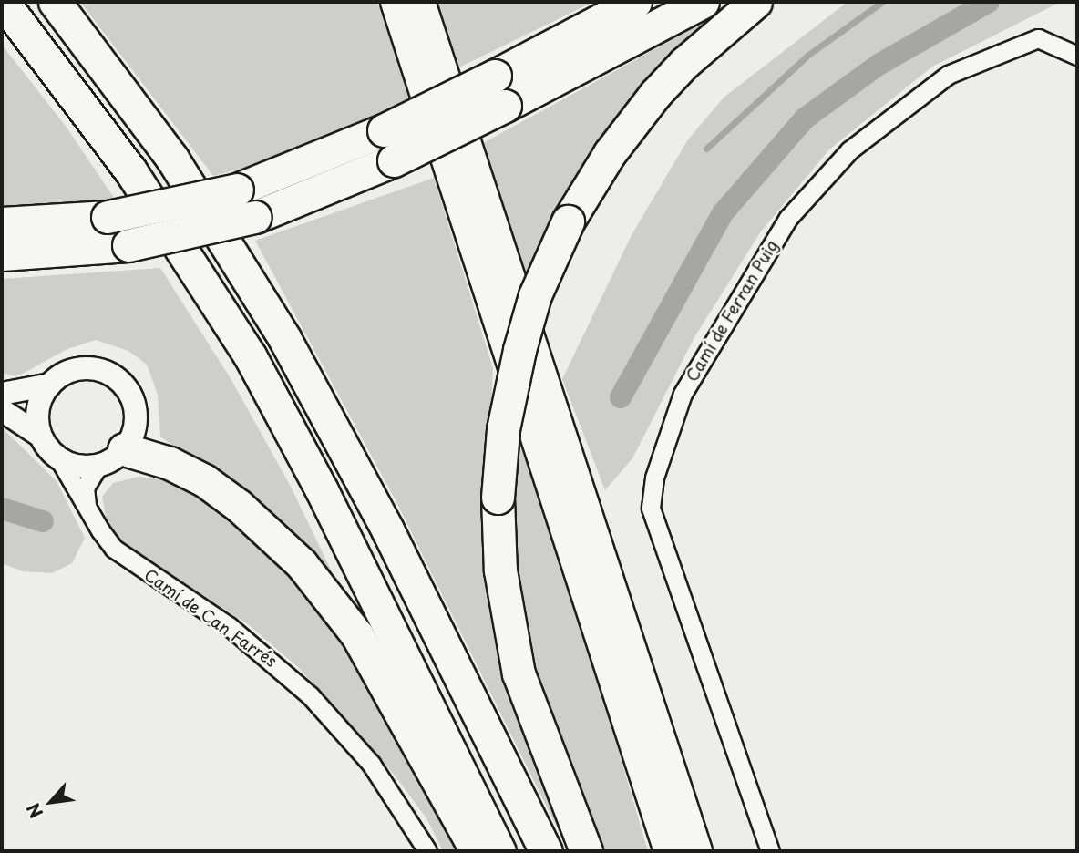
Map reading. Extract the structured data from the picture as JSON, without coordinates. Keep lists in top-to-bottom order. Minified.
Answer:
{"streets":{"street":["Camí de Ferran Puig","Camí de Can Farrés"]},"north":"bottom left"}
